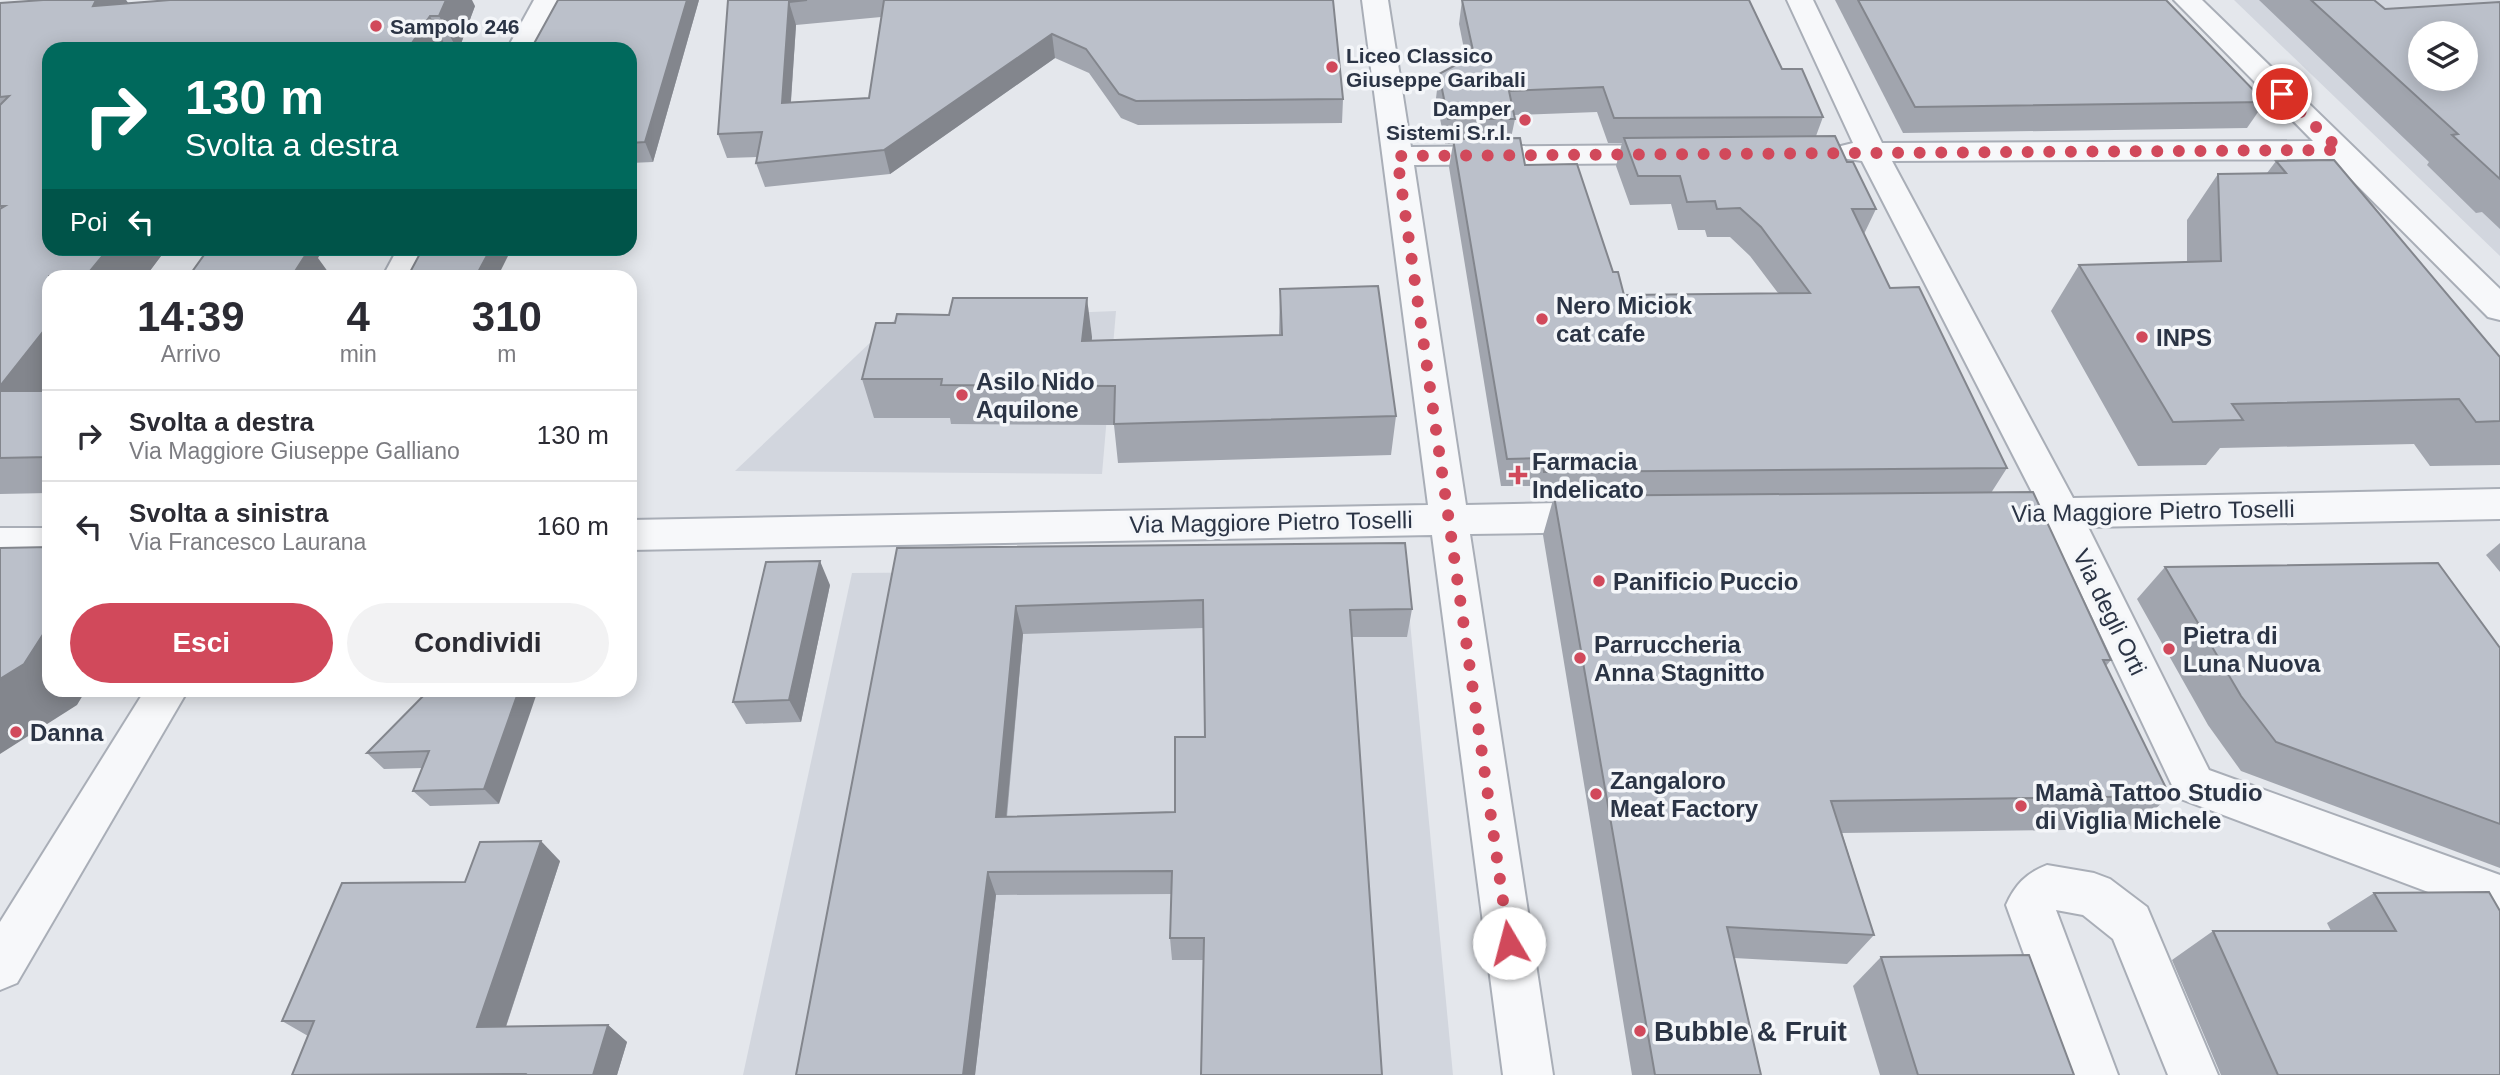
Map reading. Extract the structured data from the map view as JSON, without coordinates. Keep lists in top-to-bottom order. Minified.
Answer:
{"streets":{"street":["Via Maggiore Pietro Toselli","Via degli Orti"]},"crossings":[["Via Maggiore Pietro Toselli","Via degli Orti"]],"places":{"other":["Sampolo 246","Liceo Classico Giuseppe Garibali","Damper Sistemi S.r.l.","Nero Miciok cat cafe","INPS","Asilo Nido Aquilone","Panificio Puccio","Pietra di Luna Nuova","Parruccheria Anna Stagnitto","Danna","Zangaloro Meat Factory","Mamà Tattoo Studio di Viglia Michele","Bubble & Fruit"],"health":["Farmacia Indelicato"]},"page":{"turn":["130 m","Svolta a destra"],"then":"Poi","eta":["14:39","Arrivo","4","min","310","m"],"list":[{"name":"Svolta a destra","note":"Via Maggiore Giuseppe Galliano","value":"130 m"},{"name":"Svolta a sinistra","note":"Via Francesco Laurana","value":"160 m"}],"buttons":["Esci","Condividi"]}}
